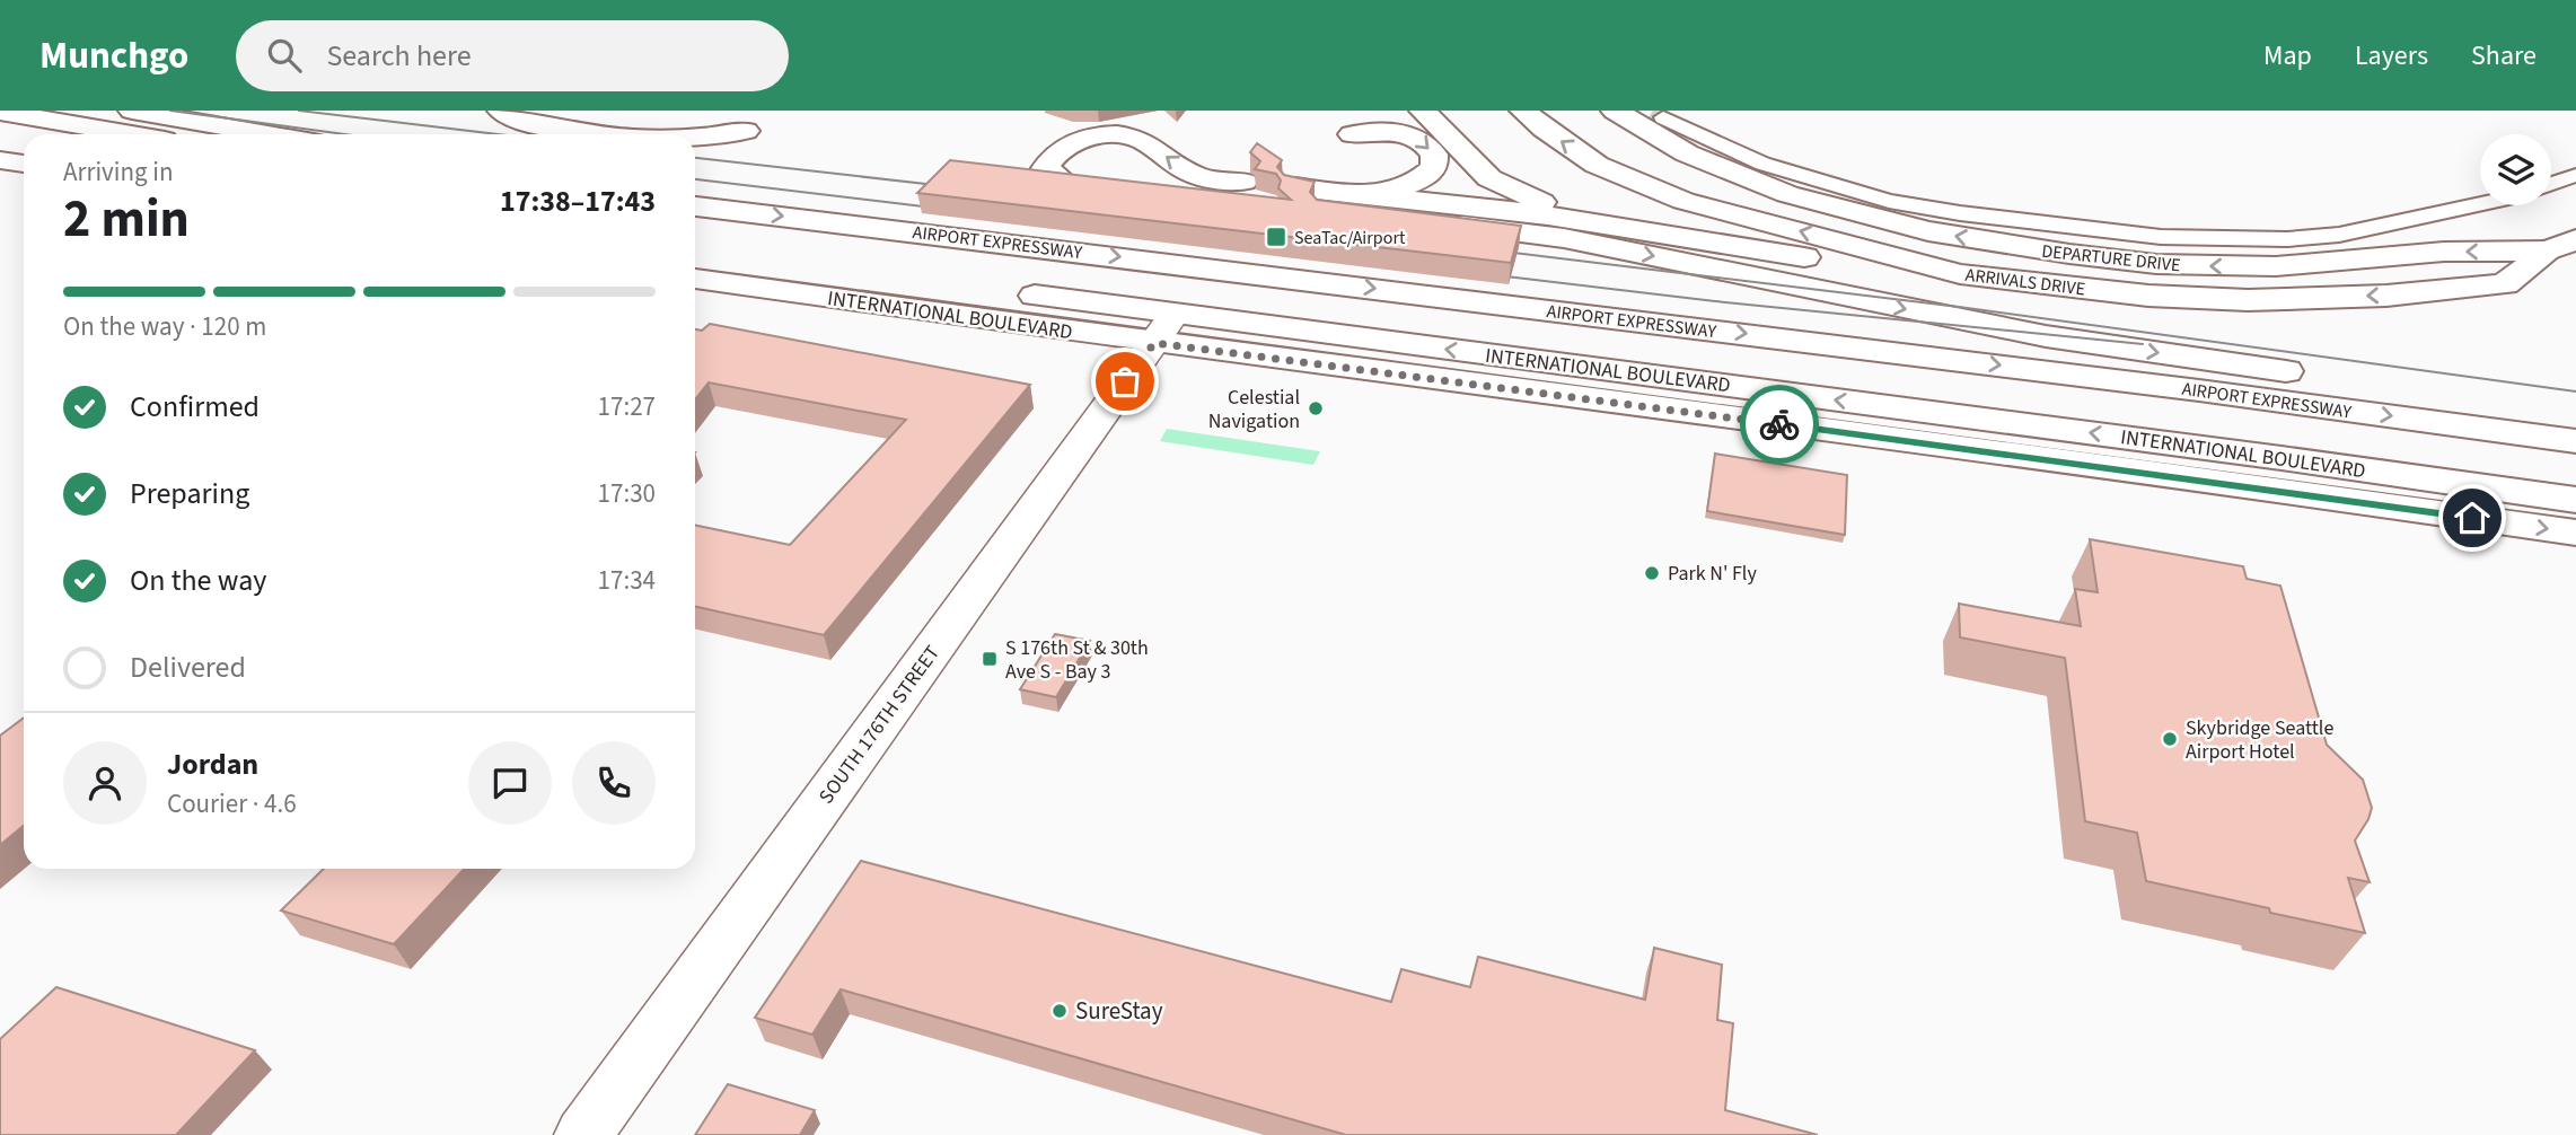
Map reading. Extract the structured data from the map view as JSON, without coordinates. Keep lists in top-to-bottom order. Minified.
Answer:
{"streets":{"main road":["AIRPORT EXPRESSWAY","DEPARTURE DRIVE","ARRIVALS DRIVE","INTERNATIONAL BOULEVARD"],"street":["SOUTH 176TH STREET"]},"crossings":[["DEPARTURE DRIVE","ARRIVALS DRIVE"],["INTERNATIONAL BOULEVARD","SOUTH 176TH STREET"]],"places":{"transit":["SeaTac/Airport","S 176th St & 30th Ave S - Bay 3"],"other":["Celestial Navigation","Park N' Fly","Skybridge Seattle Airport Hotel","SureStay"]},"page":{"header":"Munchgo","search":"Search here","nav":["Map","Layers","Share"],"heading":["2 min","Arriving in","17:38–17:43"],"panel":["Jordan","Courier · 4.6"],"bar":"On the way · 120 m","list":[["Confirmed","17:27"],["Preparing","17:30"],["On the way","17:34"],"Delivered"]}}
